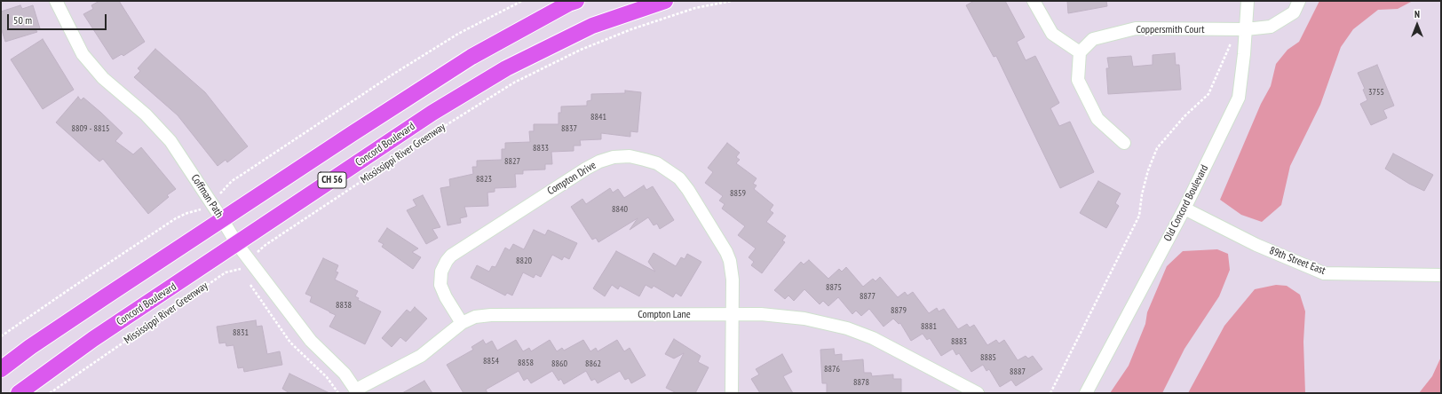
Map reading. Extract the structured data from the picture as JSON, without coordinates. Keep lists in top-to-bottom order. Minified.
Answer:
{"streets":{"main road":["Concord Boulevard","CH 56"],"street":["Coppersmith Court","Compton Drive","Coffman Path","Old Concord Boulevard","89th Street East","Compton Lane"],"path":["Mississippi River Greenway"]},"crossings":[["Coppersmith Court","Old Concord Boulevard"],["Concord Boulevard","Coffman Path"],["Mississippi River Greenway","Coffman Path"],["Compton Drive","Compton Lane"],["CH 56","Coffman Path"],["Coffman Path","Compton Lane"],["Old Concord Boulevard","89th Street East"]],"house_numbers":["3755","8841","8809 - 8815","8837","8833","8827","8823","8859","8840","8820","8875","8877","8838","8879","8881","8831","8883","8885","8854","8858","8860","8862","8876","8887","8878"],"scale_bar":"50 m","north":"top"}
